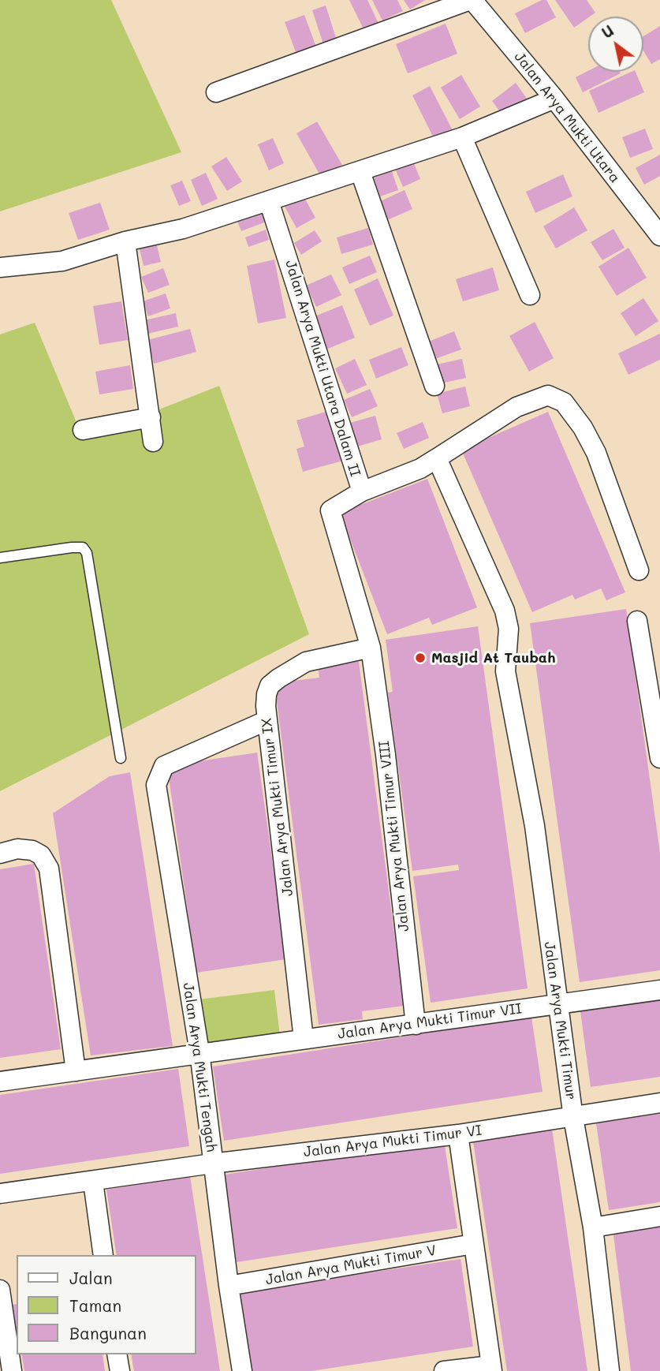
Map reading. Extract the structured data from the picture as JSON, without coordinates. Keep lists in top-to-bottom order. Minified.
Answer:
{"streets":{"street":["Jalan Arya Mukti Utara","Jalan Arya Mukti Utara Dalam II","Jalan Arya Mukti Timur IX","Jalan Arya Mukti Timur VIII","Jalan Arya Mukti Timur","Jalan Arya Mukti Timur VII","Jalan Arya Mukti Tengah","Jalan Arya Mukti Timur VI","Jalan Arya Mukti Timur V"]},"crossings":[["Jalan Arya Mukti Utara Dalam II","Jalan Arya Mukti Timur IX"],["Jalan Arya Mukti Utara Dalam II","Jalan Arya Mukti Timur VIII"],["Jalan Arya Mukti Timur IX","Jalan Arya Mukti Timur VIII"],["Jalan Arya Mukti Timur IX","Jalan Arya Mukti Timur VII"],["Jalan Arya Mukti Timur IX","Jalan Arya Mukti Tengah"],["Jalan Arya Mukti Timur VIII","Jalan Arya Mukti Timur VII"],["Jalan Arya Mukti Timur","Jalan Arya Mukti Timur VII"],["Jalan Arya Mukti Timur","Jalan Arya Mukti Timur VI"],["Jalan Arya Mukti Timur VII","Jalan Arya Mukti Tengah"],["Jalan Arya Mukti Tengah","Jalan Arya Mukti Timur VI"],["Jalan Arya Mukti Tengah","Jalan Arya Mukti Timur V"]],"places":["Masjid At Taubah"],"legend":["Jalan","Taman","Bangunan"],"north":"top left"}
